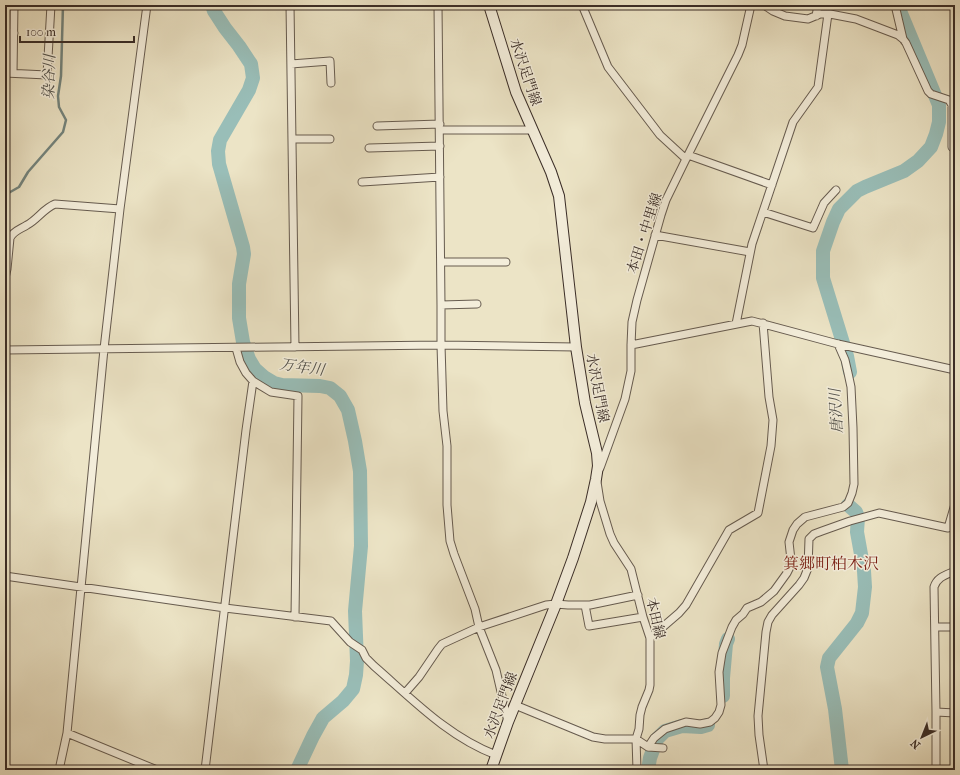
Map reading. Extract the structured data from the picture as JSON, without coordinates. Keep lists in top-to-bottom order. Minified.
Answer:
{"streets":{"main road":["水沢足門線"],"street":["本田・中里線","本田線"]},"crossings":[["水沢足門線","本田・中里線"],["水沢足門線","本田線"],["本田・中里線","本田線"]],"districts":["箕郷町柏木沢"],"water":["染谷川","万年川","唐沢川"],"scale_bar":"100 m","north":"bottom left"}
